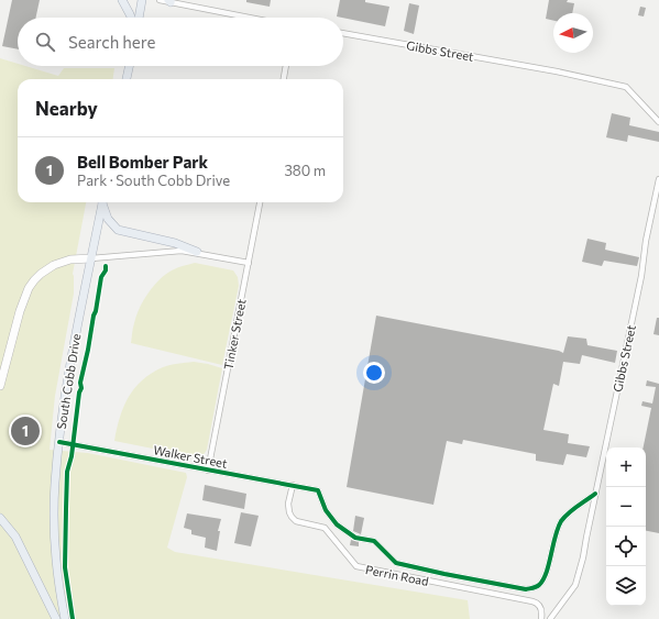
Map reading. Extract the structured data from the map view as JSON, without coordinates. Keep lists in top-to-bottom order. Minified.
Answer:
{"streets":{"main road":["South Cobb Drive"],"street":["Gibbs Street","Tinker Street","Walker Street","Perrin Road"]},"crossings":[["Gibbs Street","Walker Street"],["Tinker Street","Walker Street"],["South Cobb Drive","Walker Street"],["Walker Street","Perrin Road"]],"north":"left","page":{"search":"Search here","heading":"Nearby","list":[{"mark":"1","name":"Bell Bomber Park","note":"Park · South Cobb Drive","value":"380 m"}],"pins":"1","map_buttons":["+","−"]}}
